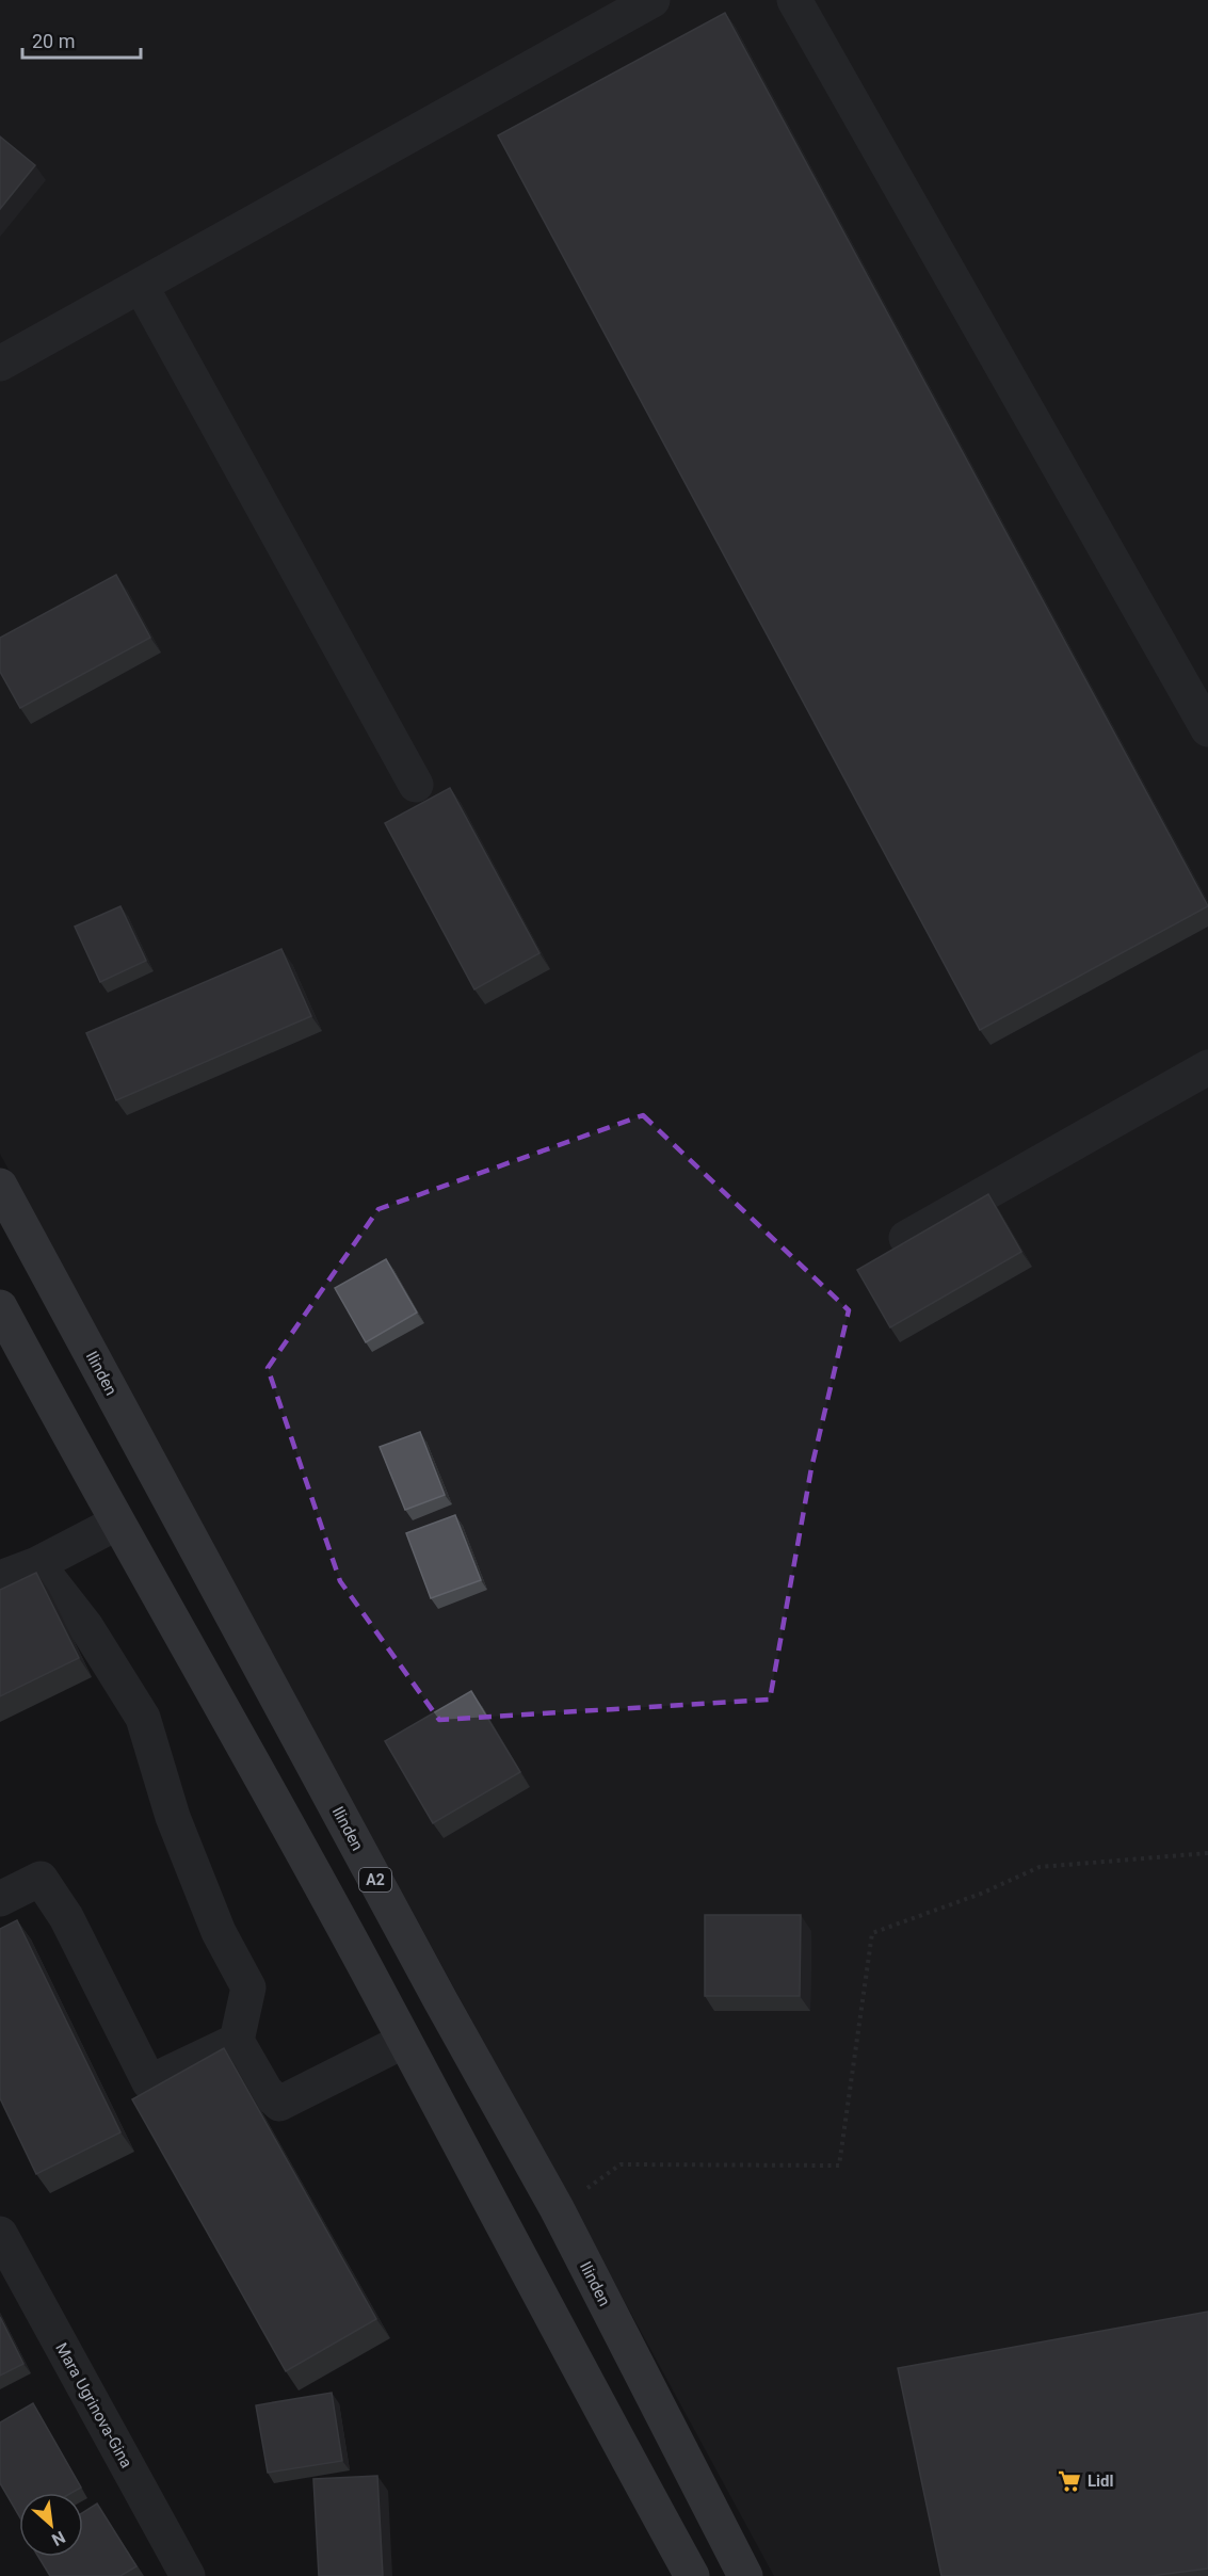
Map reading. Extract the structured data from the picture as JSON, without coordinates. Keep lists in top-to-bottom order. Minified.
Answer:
{"streets":{"main road":["Ilinden","A2"],"street":["Mara Ugrinova-Gina"]},"places":{"supermarket":["Lidl"]},"scale_bar":"20 m","north":"bottom right"}
